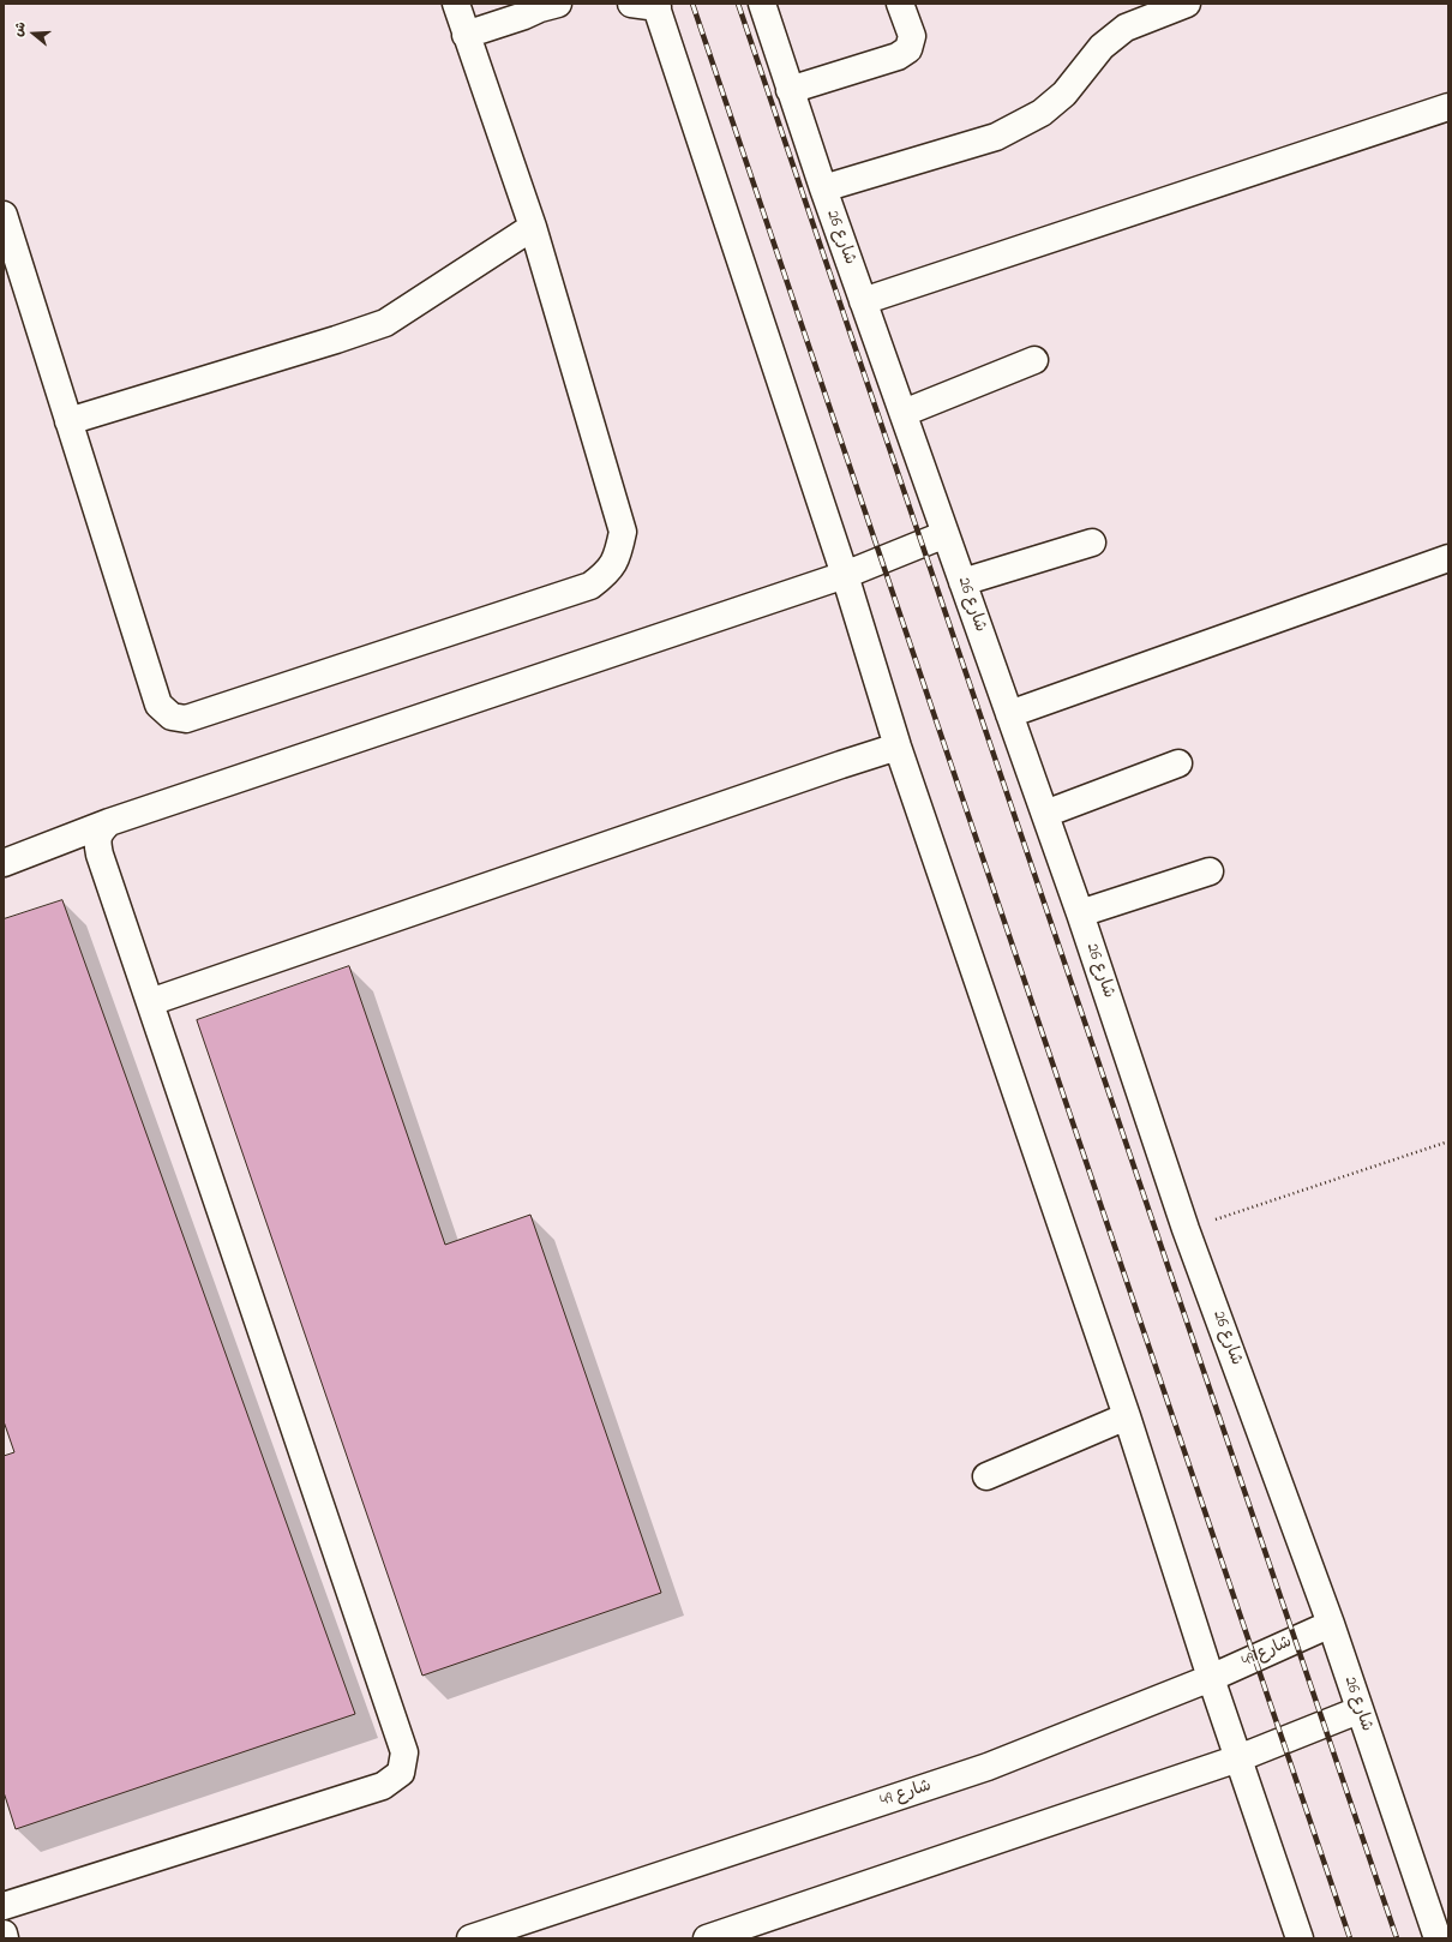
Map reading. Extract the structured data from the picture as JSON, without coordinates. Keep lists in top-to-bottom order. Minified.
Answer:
{"streets":{"street":["شارع 26","شارع 49"]},"crossings":[["شارع 26","شارع 49"]],"north":"left"}
